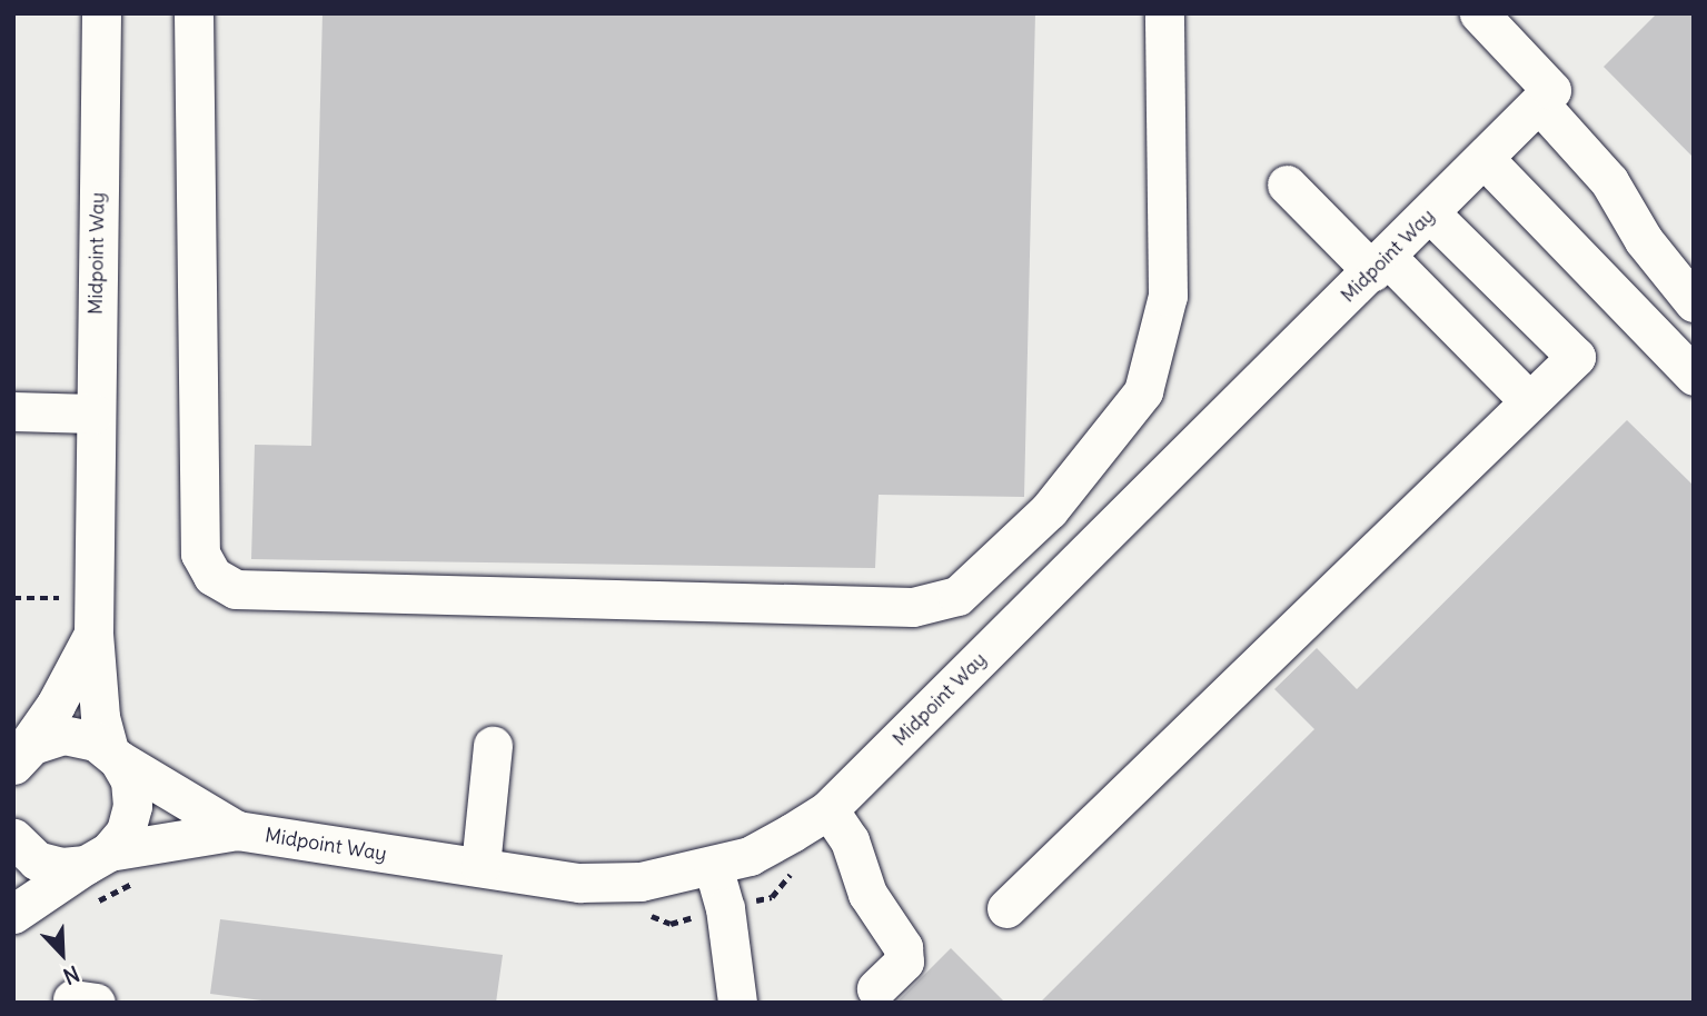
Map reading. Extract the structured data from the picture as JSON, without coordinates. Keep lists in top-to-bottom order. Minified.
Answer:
{"streets":{"street":["Midpoint Way"]},"north":"bottom right"}
